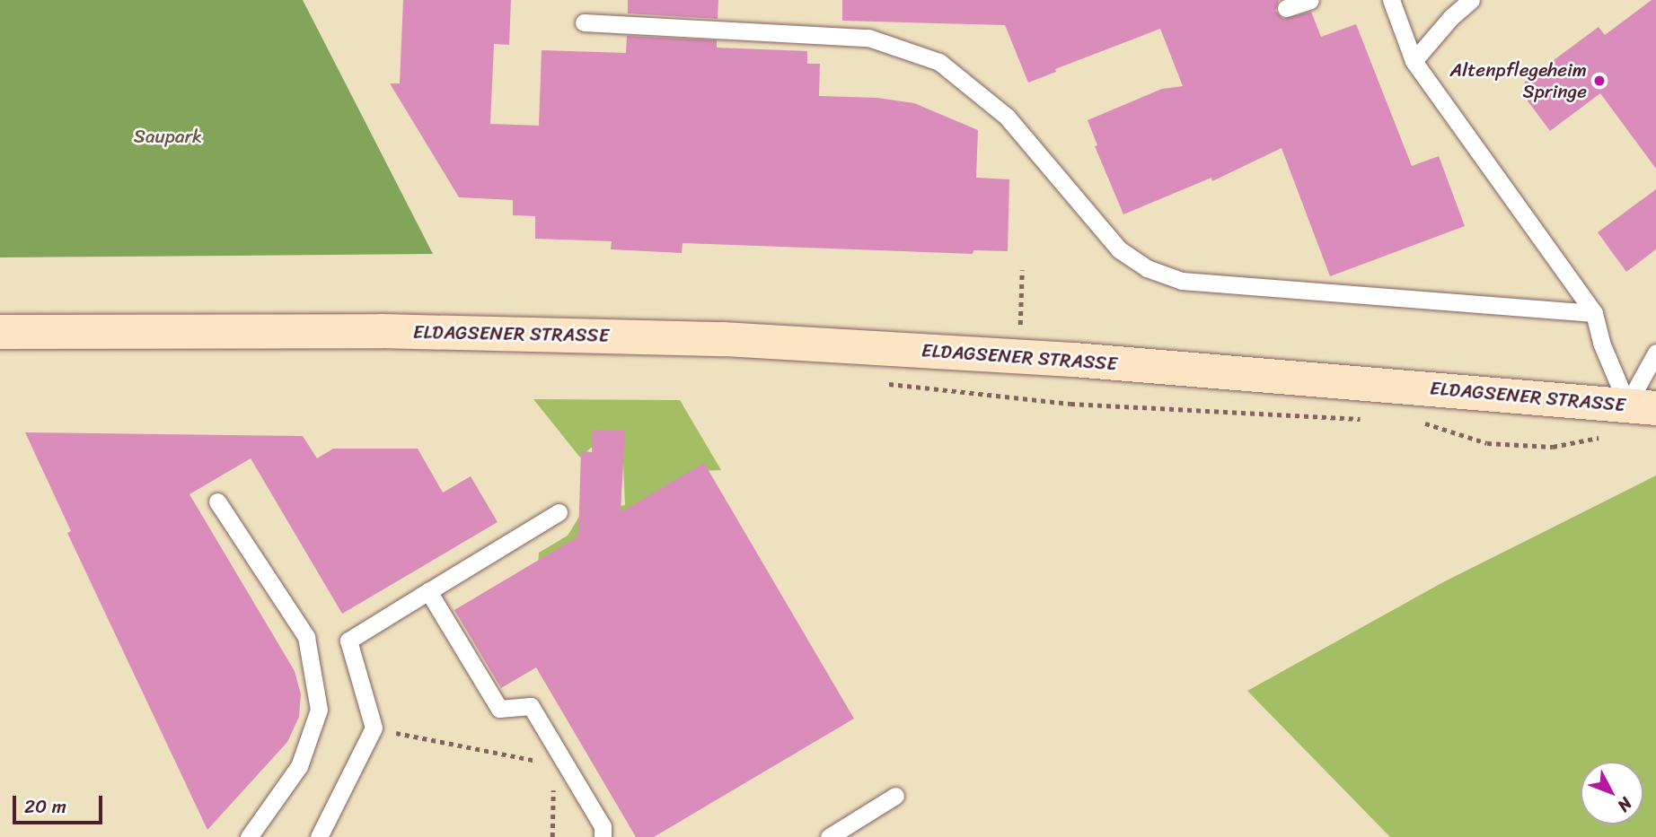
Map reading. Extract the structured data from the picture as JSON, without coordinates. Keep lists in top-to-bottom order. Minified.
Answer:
{"streets":{"main road":["ELDAGSENER STRASSE"]},"parks":["Saupark"],"places":["Altenpflegeheim Springe"],"scale_bar":"20 m","north":"bottom right"}
